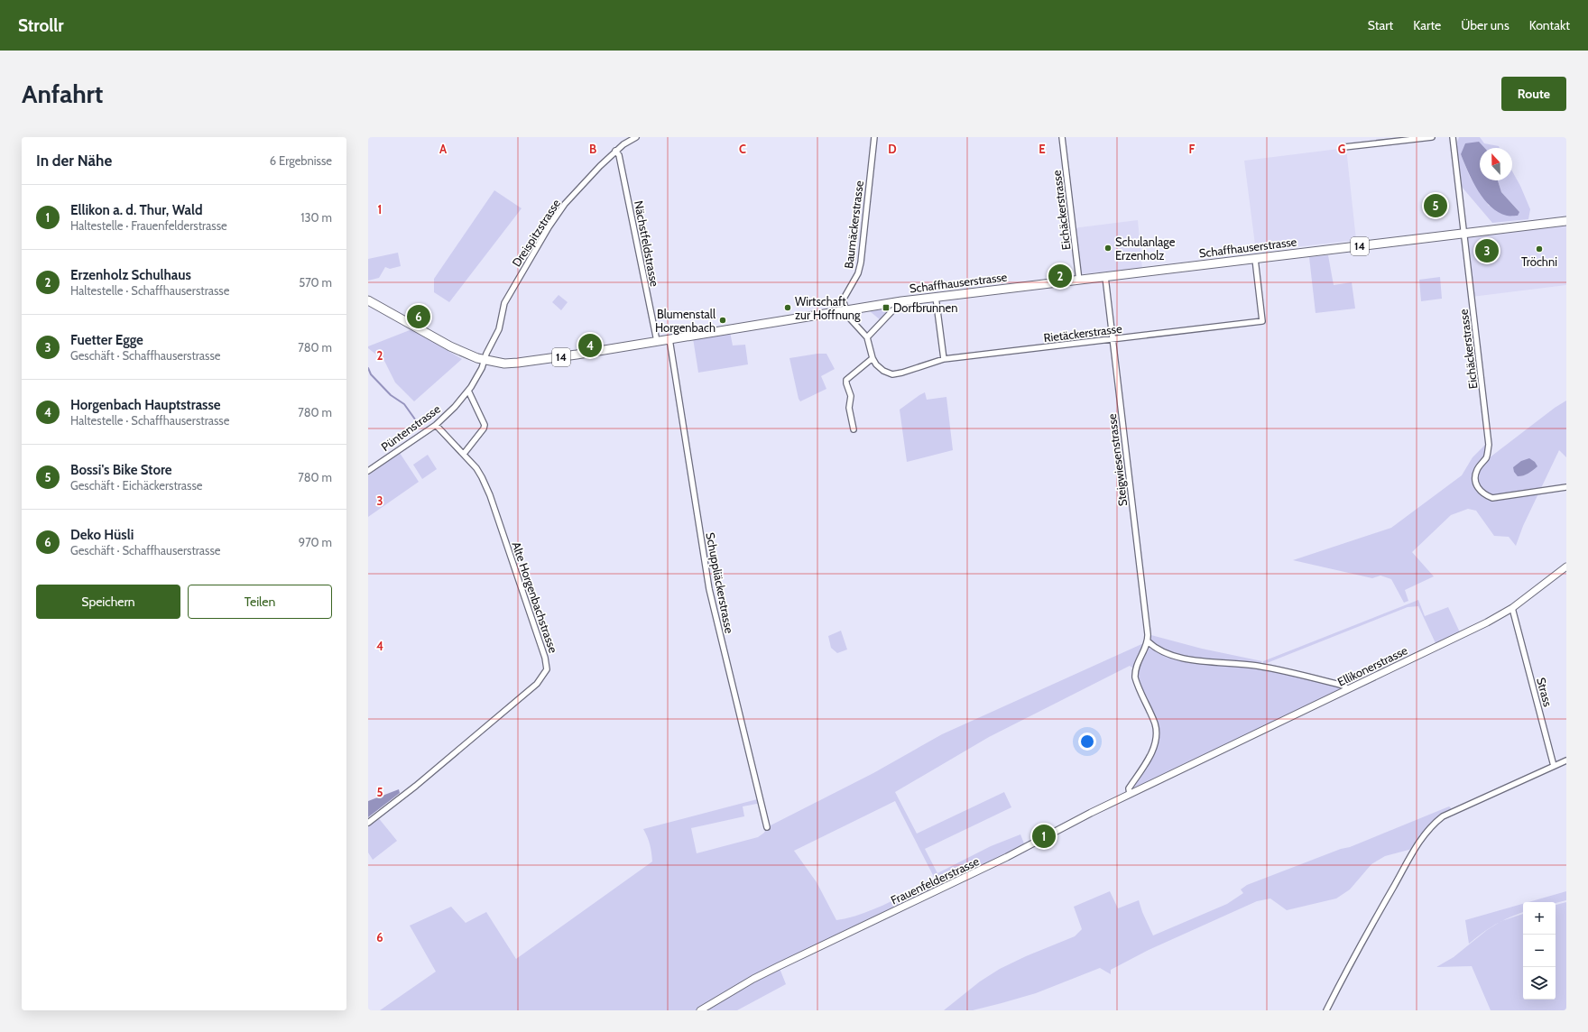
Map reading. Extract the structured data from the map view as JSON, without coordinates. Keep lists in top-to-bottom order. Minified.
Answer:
{"streets":{"main road":["14","Schaffhauserstrasse"],"street":["Eichäckerstrasse","Baumäckerstrasse","Dreispitzstrasse","Nächstfeldstrasse","Rietäckerstrasse","Püntenstrasse","Steigwiesenstrasse","Schuppliäckerstrasse","Alte Horgenbachstrasse","Ellikonerstrasse","Strass","Frauenfelderstrasse"]},"crossings":[["Eichäckerstrasse","Schaffhauserstrasse"],["Baumäckerstrasse","Schaffhauserstrasse"],["Baumäckerstrasse","Rietäckerstrasse"],["Dreispitzstrasse","Nächstfeldstrasse"],["Dreispitzstrasse","Schaffhauserstrasse"],["Dreispitzstrasse","Püntenstrasse"],["Nächstfeldstrasse","Schaffhauserstrasse"],["Schaffhauserstrasse","Rietäckerstrasse"],["Schaffhauserstrasse","Püntenstrasse"],["Schaffhauserstrasse","Steigwiesenstrasse"],["Schaffhauserstrasse","Schuppliäckerstrasse"],["Rietäckerstrasse","Steigwiesenstrasse"],["Püntenstrasse","Alte Horgenbachstrasse"],["Ellikonerstrasse","Strass"],["Ellikonerstrasse","Frauenfelderstrasse"]],"places":{"other":["Schulanlage Erzenholz","Tröchni","Wirtschaft zur Hoffnung","Blumenstall Horgenbach"],"transit":["Dorfbrunnen"]},"north":"top","page":{"header":"Strollr","nav":["Start","Karte","Über uns","Kontakt"],"buttons":["Route",["Speichern","Teilen"]],"title":"Anfahrt","heading":["In der Nähe","6 Ergebnisse"],"list":[{"mark":"1","name":"Ellikon a. d. Thur, Wald","note":"Haltestelle · Frauenfelderstrasse","value":"130 m"},{"mark":"2","name":"Erzenholz Schulhaus","note":"Haltestelle · Schaffhauserstrasse","value":"570 m"},{"mark":"3","name":"Fuetter Egge","note":"Geschäft · Schaffhauserstrasse","value":"780 m"},{"mark":"4","name":"Horgenbach Hauptstrasse","note":"Haltestelle · Schaffhauserstrasse","value":"780 m"},{"mark":"5","name":"Bossi's Bike Store","note":"Geschäft · Eichäckerstrasse","value":"780 m"},{"mark":"6","name":"Deko Hüsli","note":"Geschäft · Schaffhauserstrasse","value":"970 m"}],"pins":["5","3","2","6","4","1"],"map_buttons":["+","−"]},"grid":{"columns":["A","B","C","D","E","F","G"],"rows":["1","2","3","4","5","6"]}}
